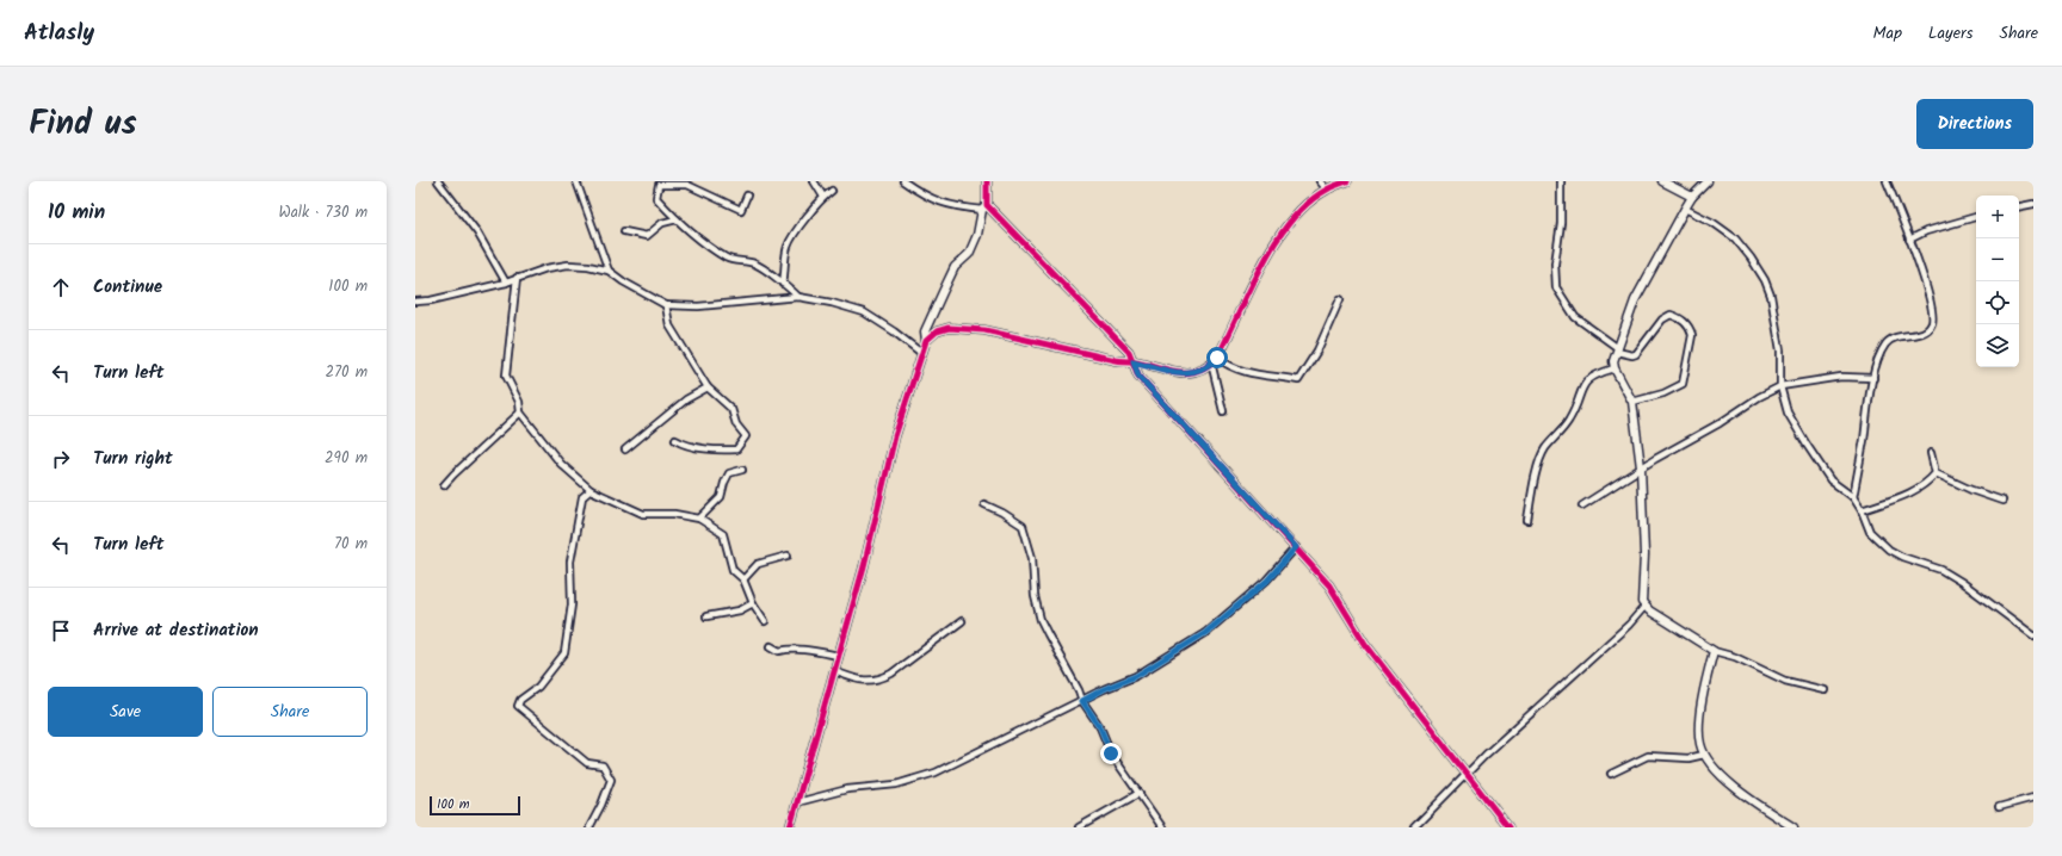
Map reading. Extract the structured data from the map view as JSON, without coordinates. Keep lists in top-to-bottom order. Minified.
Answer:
{"scale_bar":"100 m","page":{"header":"Atlasly","nav":["Map","Layers","Share"],"title":"Find us","buttons":["Directions",["Save","Share"]],"heading":["10 min","Walk · 730 m"],"map_buttons":["+","−"],"list":[["Continue","100 m"],["Turn left","270 m"],["Turn right","290 m"],["Turn left","70 m"],"Arrive at destination"],"scale":"100 m"}}
